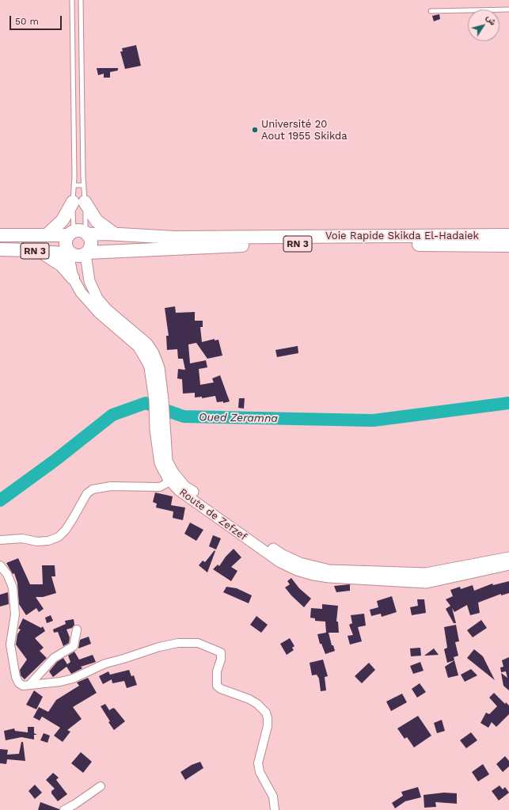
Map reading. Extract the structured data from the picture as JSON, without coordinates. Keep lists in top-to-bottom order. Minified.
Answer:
{"streets":{"highway":["Voie Rapide Skikda El-Hadaiek","RN 3"],"main road":["Route de Zefzef"]},"crossings":[["Voie Rapide Skikda El-Hadaiek","Route de Zefzef"]],"water":["Oued Zeramna"],"places":["Université 20 Aout 1955 Skikda"],"scale_bar":"50 m","north":"top right"}
